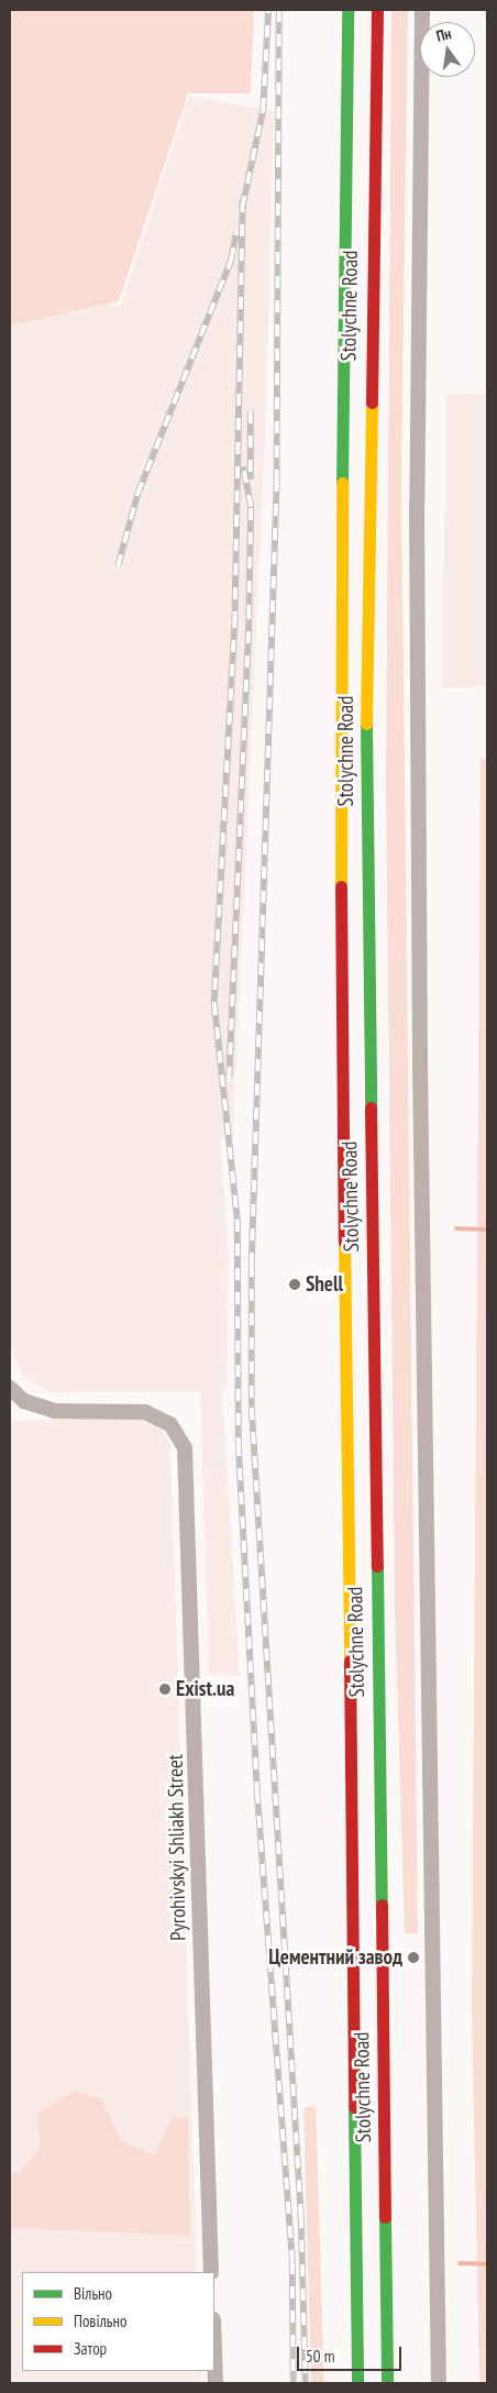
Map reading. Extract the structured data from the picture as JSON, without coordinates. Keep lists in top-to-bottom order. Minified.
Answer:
{"streets":{"highway":["Stolychne Road"],"street":["Pyrohivskyi Shliakh Street"]},"places":["Shell","Exist.ua","Цементний завод"],"legend":["Вільно","Повільно","Затор"],"scale_bar":"50 m","north":"top"}
